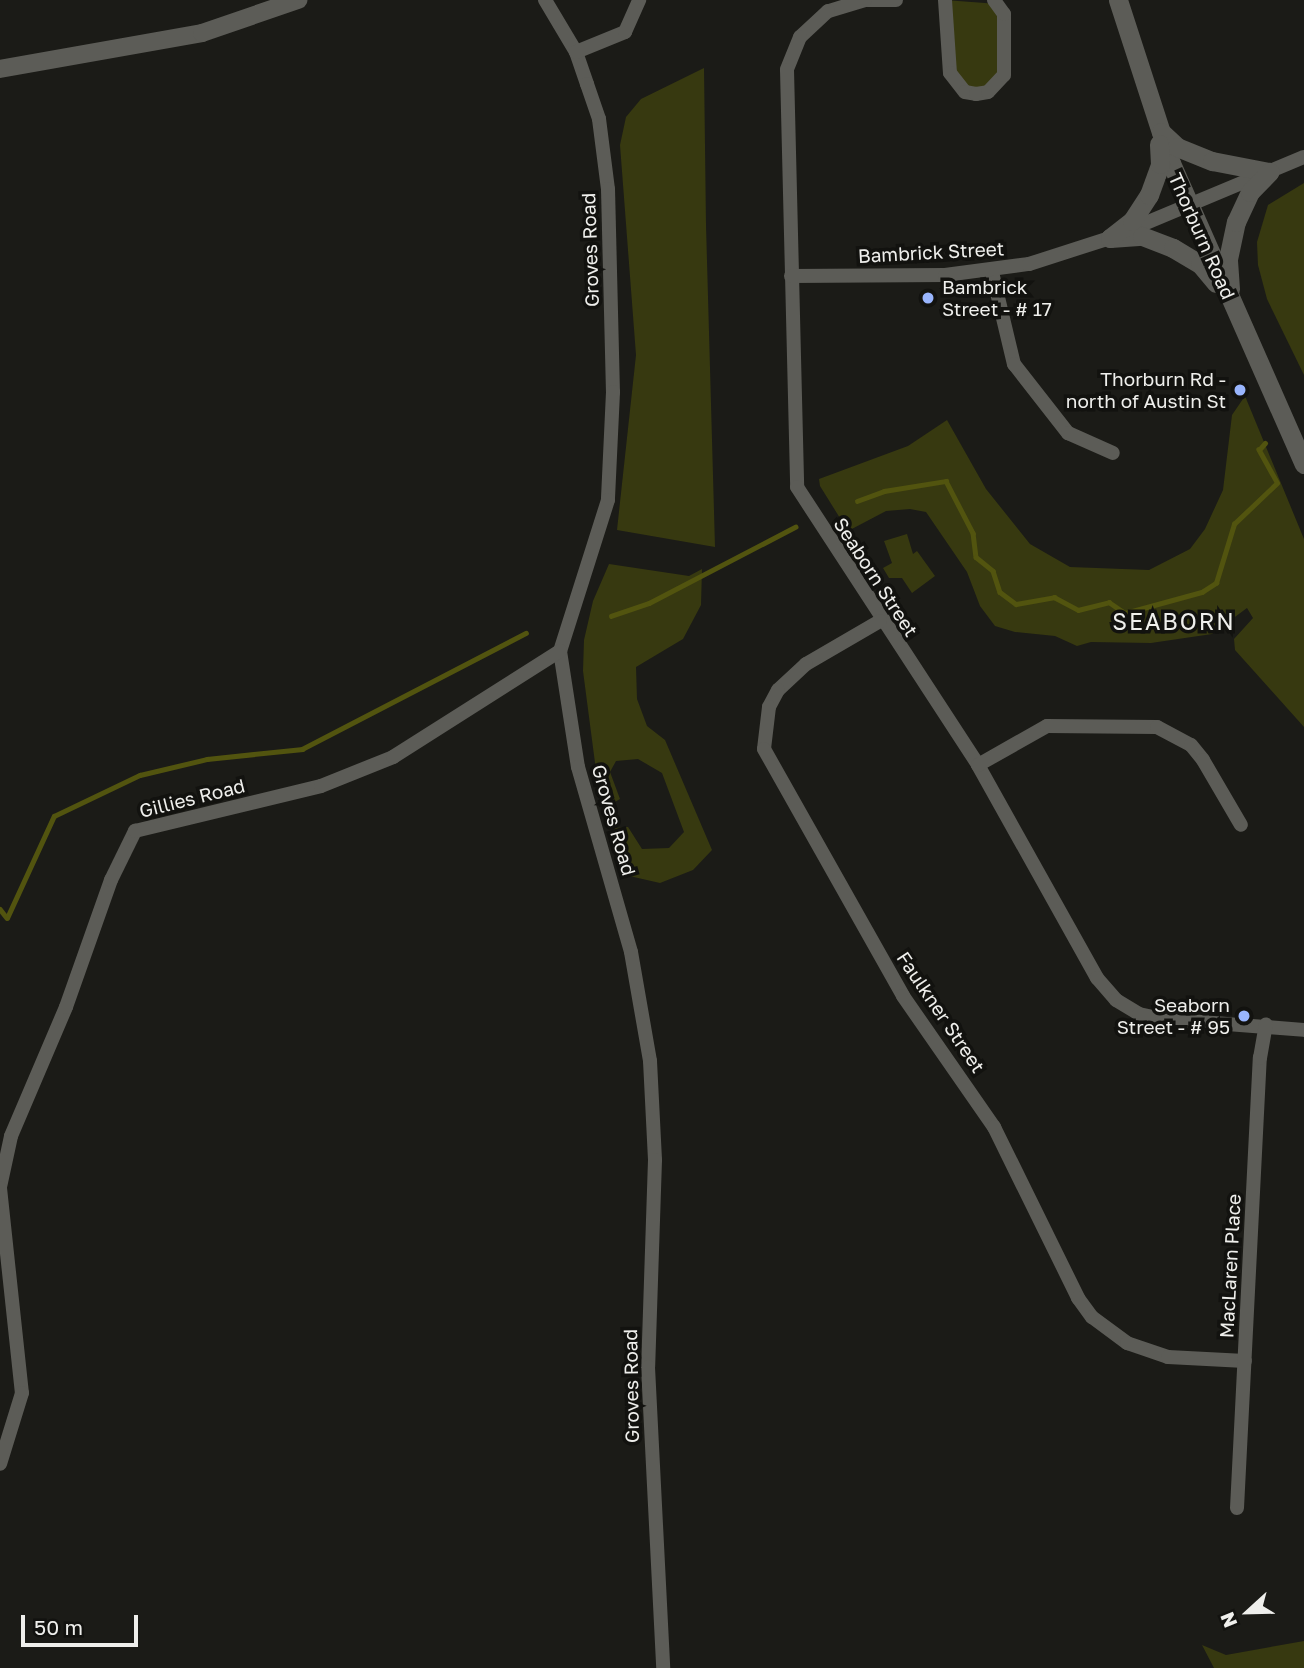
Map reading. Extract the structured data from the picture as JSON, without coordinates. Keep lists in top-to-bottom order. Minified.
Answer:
{"streets":{"main road":["Thorburn Road"],"street":["Groves Road","Bambrick Street","Seaborn Street","Gillies Road","Faulkner Street","MacLaren Place"]},"crossings":[["Thorburn Road","Bambrick Street"],["Groves Road","Gillies Road"],["Bambrick Street","Seaborn Street"],["Seaborn Street","Faulkner Street"],["Seaborn Street","MacLaren Place"],["Faulkner Street","MacLaren Place"]],"districts":["SEABORN"],"places":["Bambrick Street - # 17","Thorburn Rd - north of Austin St","Seaborn Street - # 95"],"scale_bar":"50 m","north":"left"}
